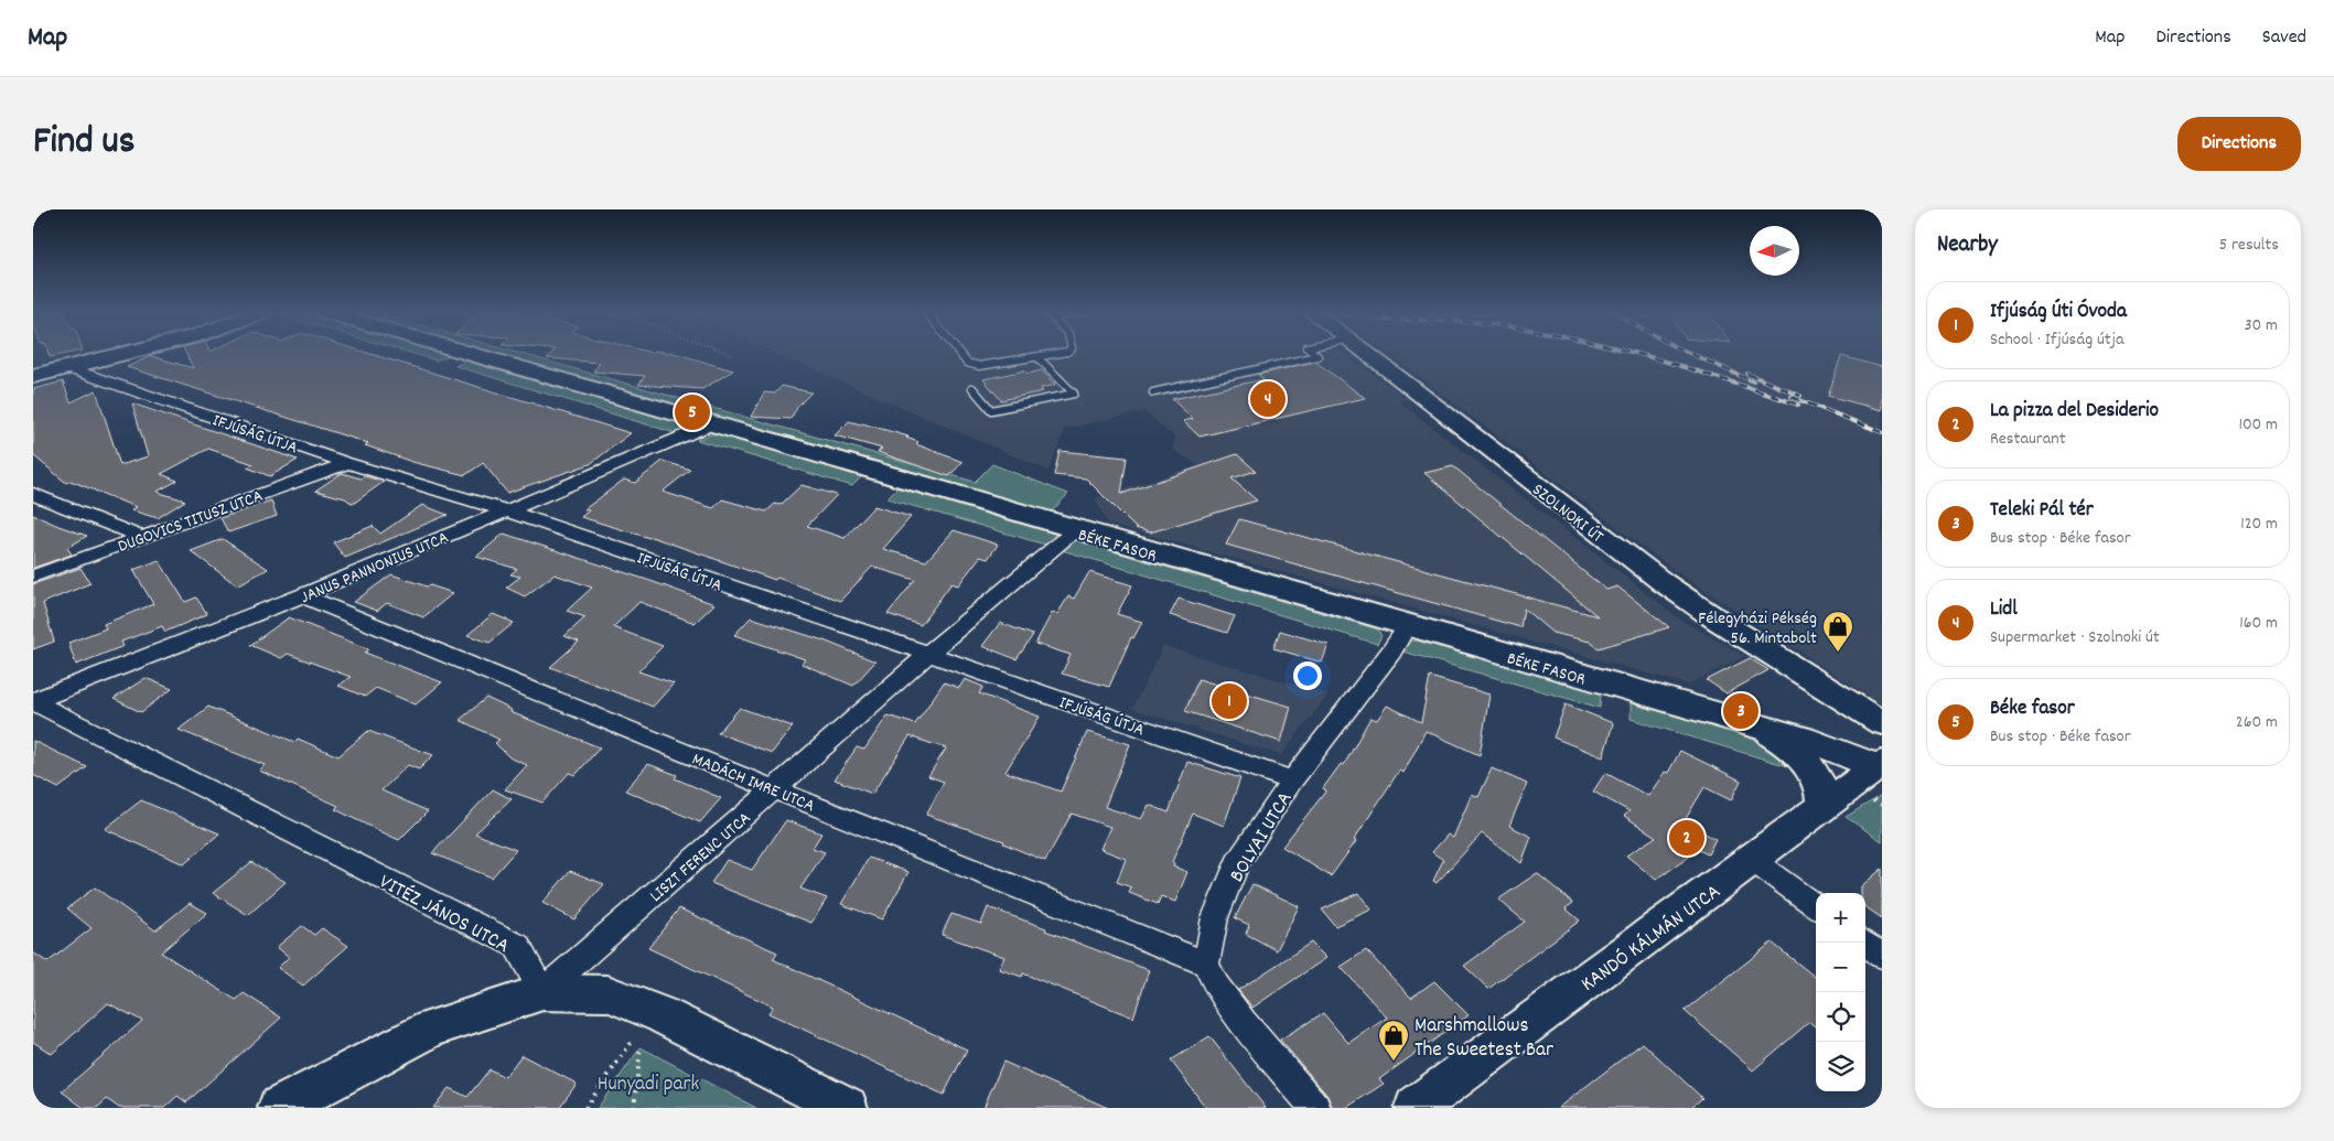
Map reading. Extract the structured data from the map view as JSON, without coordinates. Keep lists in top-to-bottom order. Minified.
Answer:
{"streets":{"street":["IFJÚSÁG ÚTJA","SZOLNOKI ÚT","DUGOVICS TITUSZ UTCA","BÉKE FASOR","JANUS PANNONIUS UTCA","MADÁCH IMRE UTCA","BOLYAI UTCA","LISZT FERENC UTCA","VITÉZ JÁNOS UTCA","KANDÓ KÁLMÁN UTCA"]},"crossings":[["IFJÚSÁG ÚTJA","DUGOVICS TITUSZ UTCA"],["IFJÚSÁG ÚTJA","JANUS PANNONIUS UTCA"],["IFJÚSÁG ÚTJA","BOLYAI UTCA"],["IFJÚSÁG ÚTJA","LISZT FERENC UTCA"],["SZOLNOKI ÚT","BÉKE FASOR"],["SZOLNOKI ÚT","KANDÓ KÁLMÁN UTCA"],["BÉKE FASOR","JANUS PANNONIUS UTCA"],["BÉKE FASOR","BOLYAI UTCA"],["BÉKE FASOR","LISZT FERENC UTCA"],["BÉKE FASOR","KANDÓ KÁLMÁN UTCA"],["JANUS PANNONIUS UTCA","MADÁCH IMRE UTCA"],["JANUS PANNONIUS UTCA","VITÉZ JÁNOS UTCA"],["MADÁCH IMRE UTCA","BOLYAI UTCA"],["MADÁCH IMRE UTCA","LISZT FERENC UTCA"],["LISZT FERENC UTCA","VITÉZ JÁNOS UTCA"]],"parks":["Hunyadi park"],"places":{"shop":["Félegyházi Pékség 56. Mintabolt","Marshmallows The Sweetest Bar"]},"north":"left","page":{"header":"Map","nav":["Map","Directions","Saved"],"title":"Find us","buttons":"Directions","heading":["Nearby","5 results"],"list":[{"mark":"1","name":"Ifjúság Úti Óvoda","note":"School · Ifjúság útja","value":"30 m"},{"mark":"2","name":"La pizza del Desiderio","note":"Restaurant","value":"100 m"},{"mark":"3","name":"Teleki Pál tér","note":"Bus stop · Béke fasor","value":"120 m"},{"mark":"4","name":"Lidl","note":"Supermarket · Szolnoki út","value":"160 m"},{"mark":"5","name":"Béke fasor","note":"Bus stop · Béke fasor","value":"260 m"}],"pins":["4","5","1","3","2"],"map_buttons":["+","−"]}}
